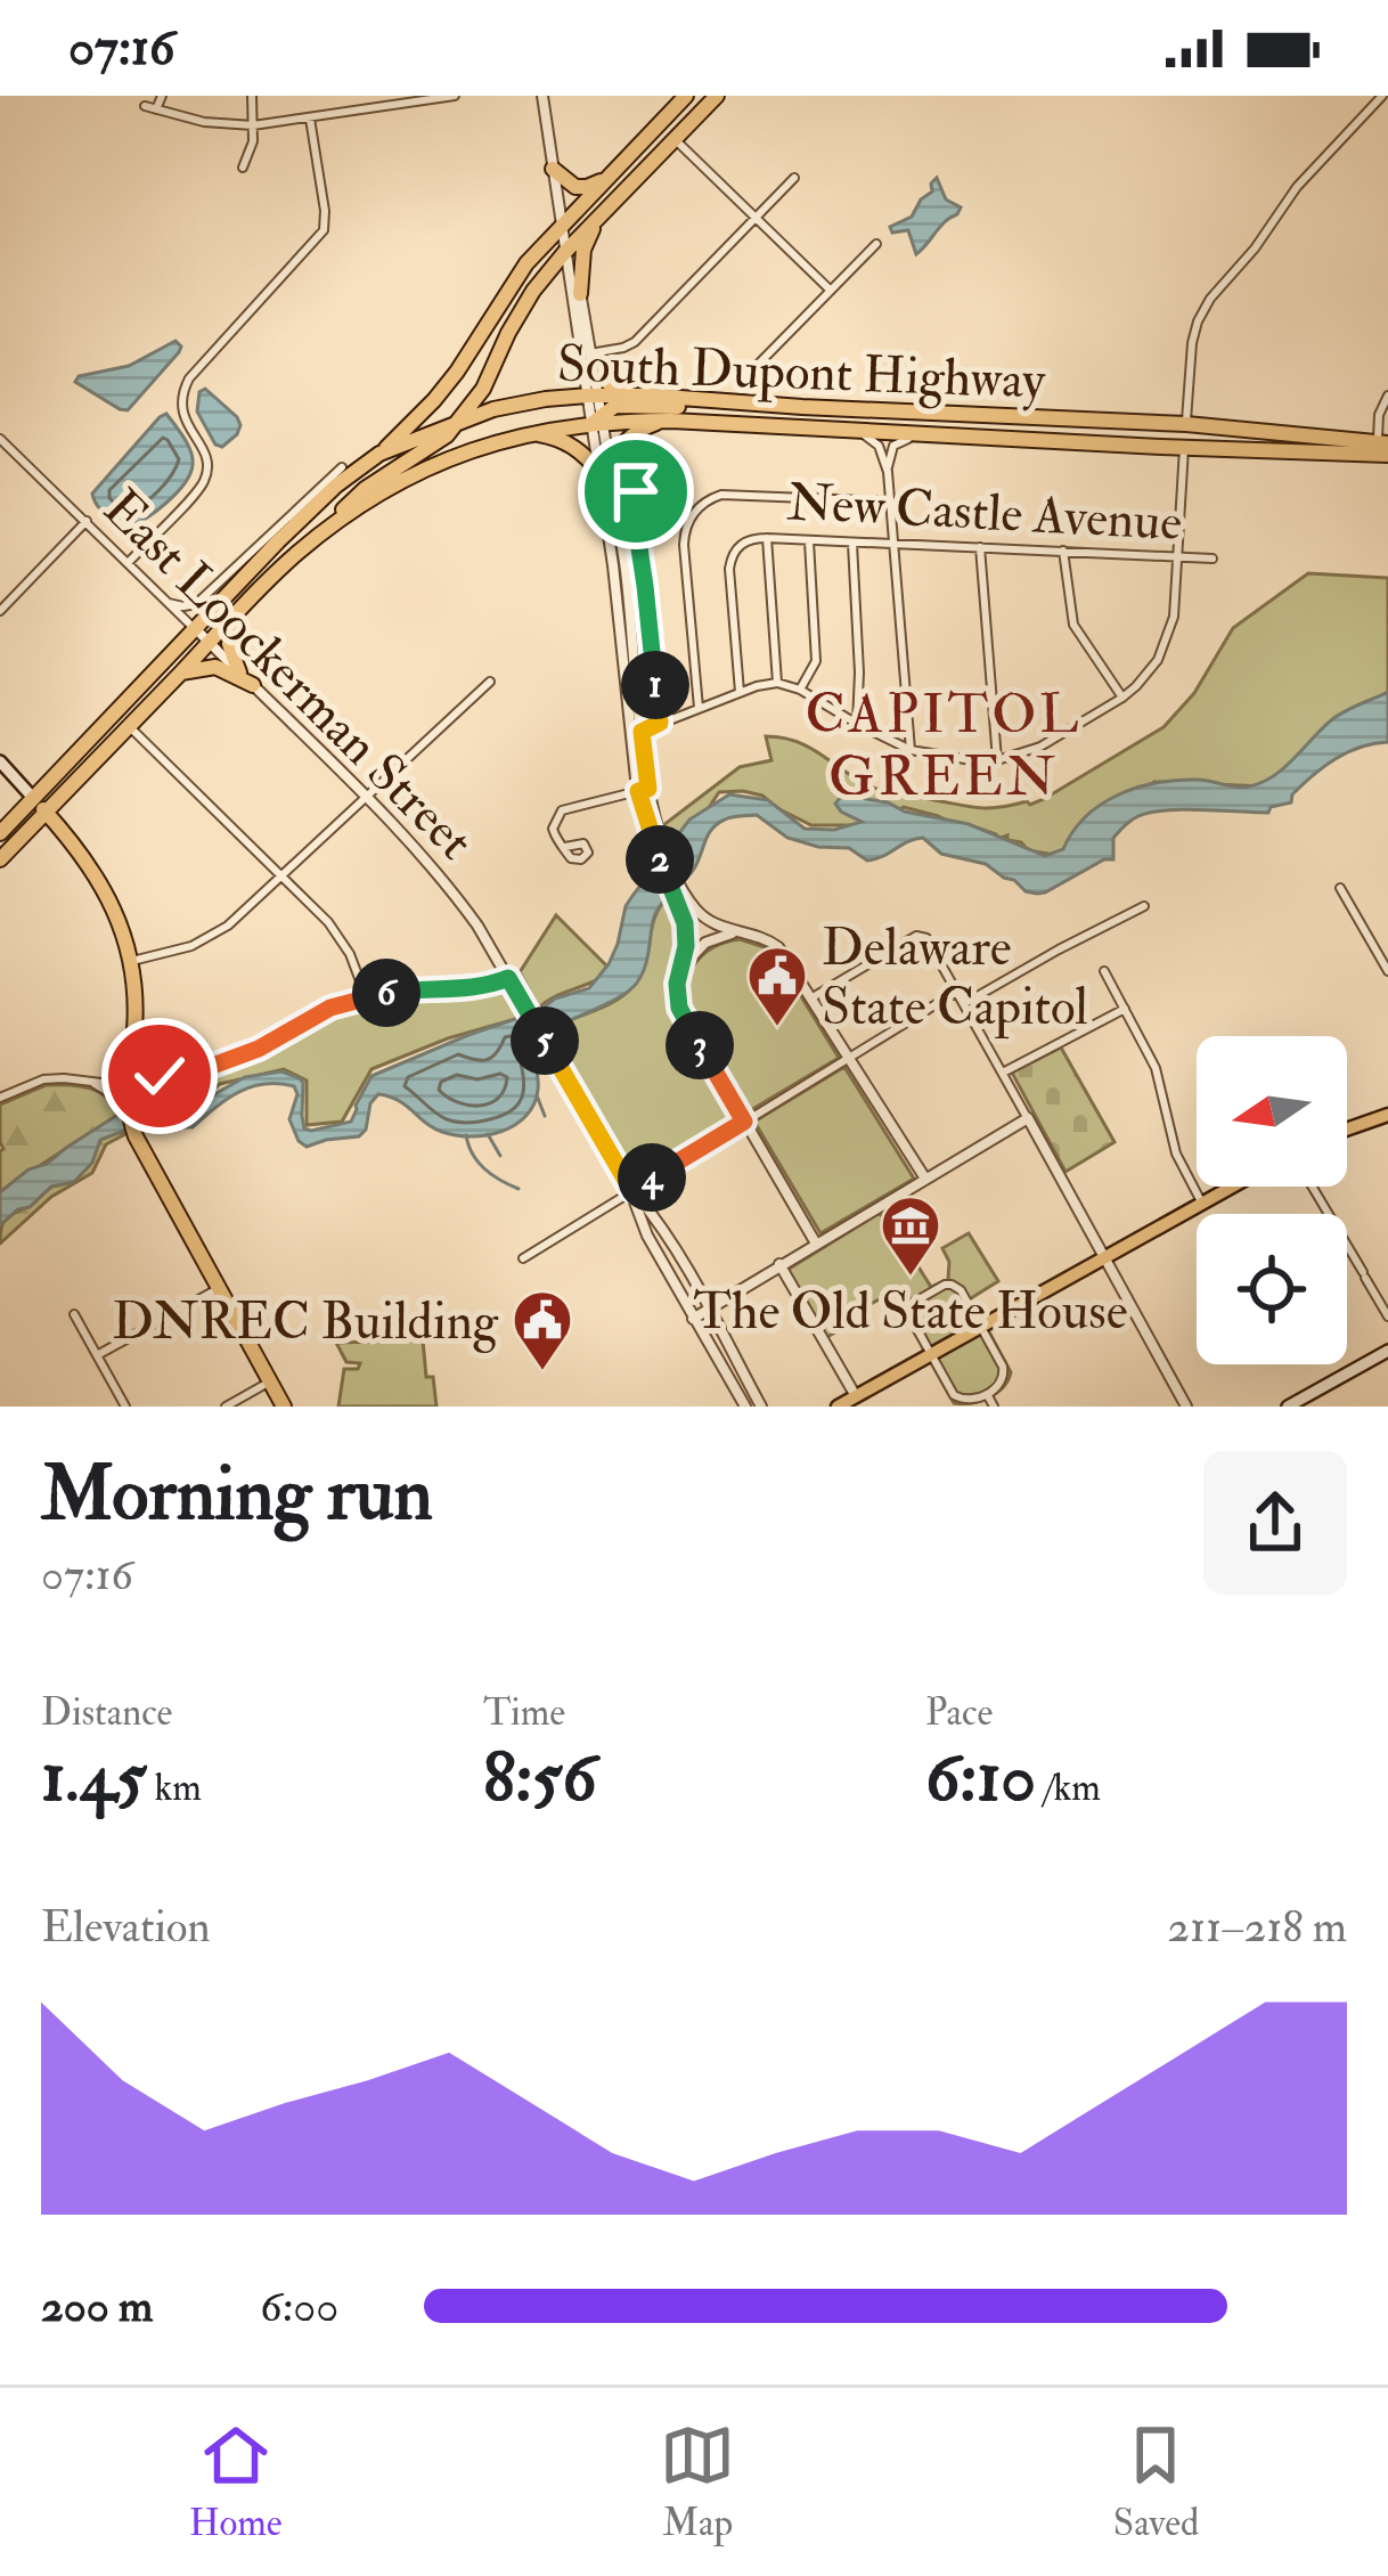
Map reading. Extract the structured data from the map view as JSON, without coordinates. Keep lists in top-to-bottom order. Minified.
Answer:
{"streets":{"highway":["South Dupont Highway"],"street":["New Castle Avenue","East Loockerman Street"]},"crossings":[["South Dupont Highway","East Loockerman Street"]],"districts":["CAPITOL GREEN"],"places":{"public building":["Delaware State Capitol","DNREC Building"],"museum":["The Old State House"]},"north":"left","page":{"status":"07:16","pins":["1","2","6","5","3","4"],"heading":["Morning run","07:16"],"stats":[["Distance","1.45 km"],["Time","8:56"],["Pace","6:10 /km"]],"chart":["Elevation","211–218 m"],"list":[{"name":"200 m","note":"6:00"}],"tabs":["Home","Map","Saved"]}}
